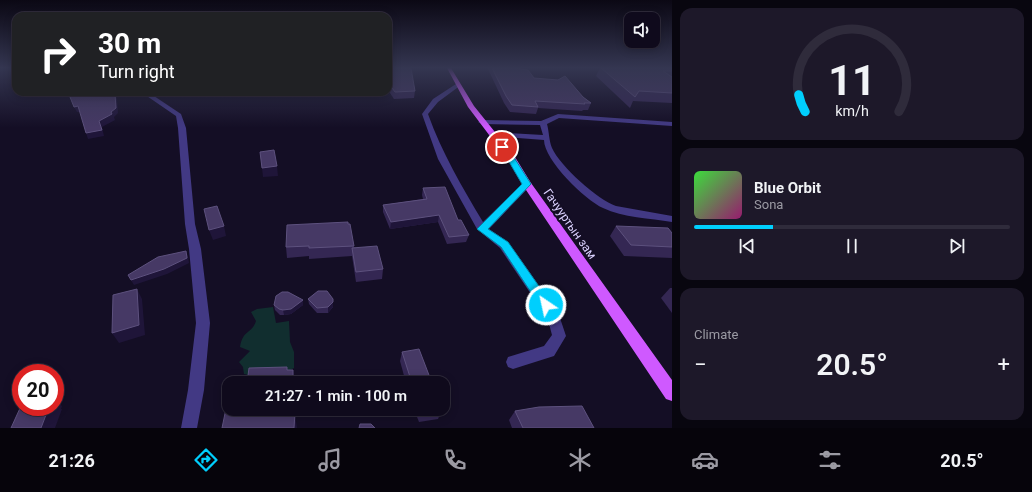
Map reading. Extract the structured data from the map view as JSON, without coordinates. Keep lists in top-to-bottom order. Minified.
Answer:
{"streets":{"main road":["Гачууртын зам"]},"page":{"turn":["30 m","Turn right"],"song":["Blue Orbit","Sona"],"tile":"Climate","heat":["−","20.5°","+"],"limit":"20","trip":"21:27 · 1 min · 100 m","tabs":["21:26","20.5°"],"gauge":["11","km/h"]}}
